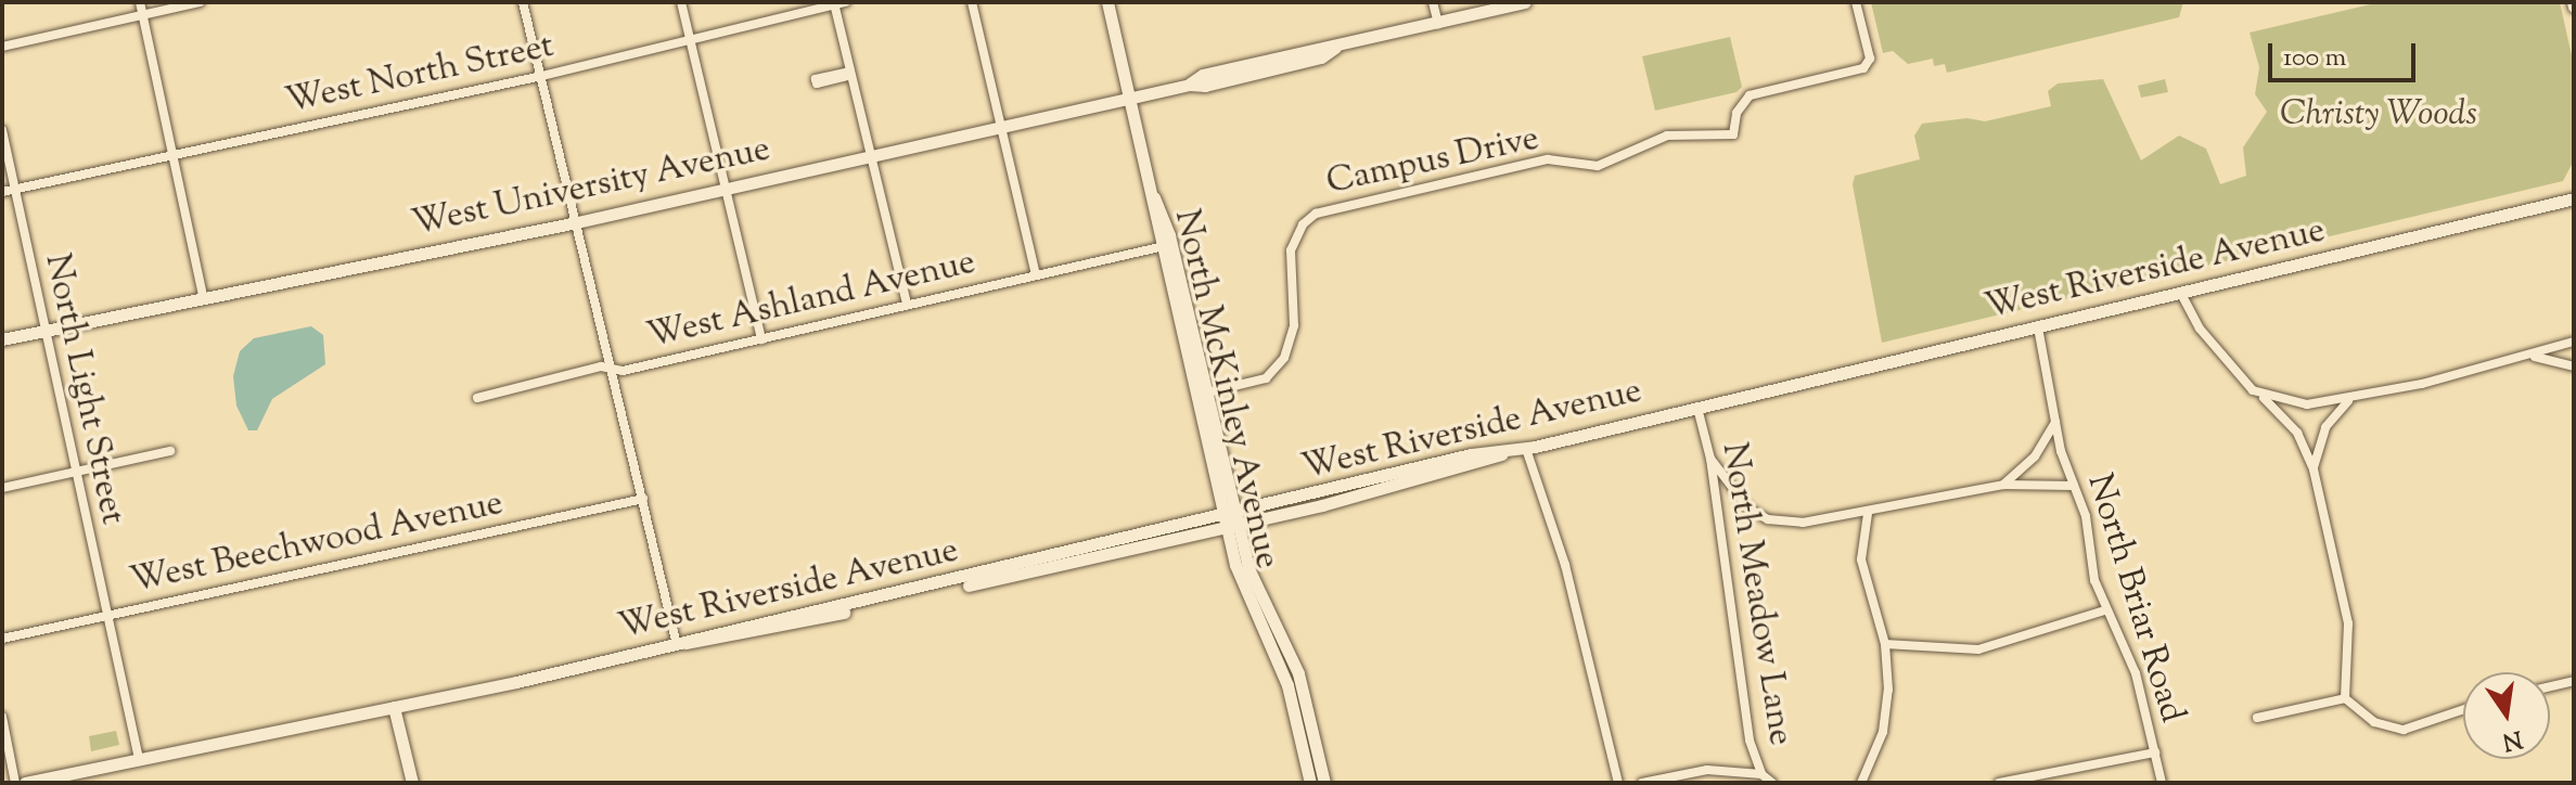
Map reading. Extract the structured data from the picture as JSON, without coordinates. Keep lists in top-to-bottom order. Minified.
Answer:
{"streets":{"street":["West North Street","Campus Drive","West University Avenue","West Riverside Avenue","West Ashland Avenue","North Light Street","North McKinley Avenue","West Beechwood Avenue","North Meadow Lane","North Briar Road"]},"crossings":[["West North Street","North Light Street"],["Campus Drive","North McKinley Avenue"],["West University Avenue","North Light Street"],["West University Avenue","North McKinley Avenue"],["West Riverside Avenue","North Light Street"],["West Riverside Avenue","North McKinley Avenue"],["West Riverside Avenue","North Meadow Lane"],["West Riverside Avenue","North Briar Road"],["West Ashland Avenue","North McKinley Avenue"],["North Light Street","West Beechwood Avenue"]],"parks":["Christy Woods"],"scale_bar":"100 m","north":"bottom"}
